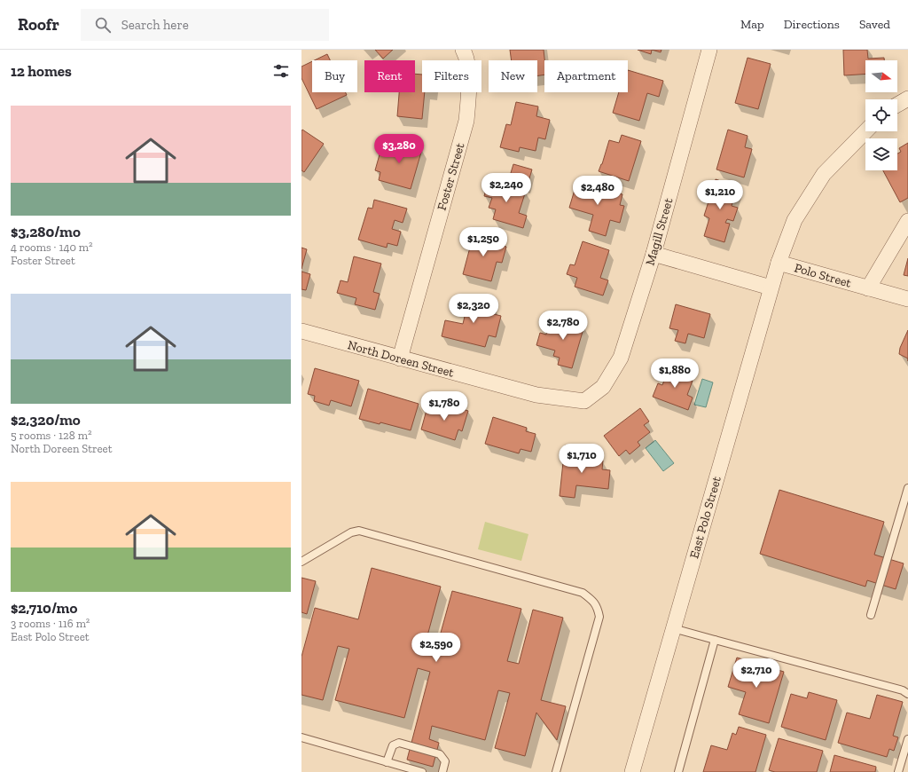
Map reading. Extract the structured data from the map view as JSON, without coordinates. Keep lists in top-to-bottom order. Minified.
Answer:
{"streets":{"street":["Foster Street","Magill Street","Polo Street","North Doreen Street","East Polo Street"]},"crossings":[["Foster Street","North Doreen Street"],["Magill Street","North Doreen Street"],["Polo Street","East Polo Street"]],"north":"right","page":{"header":"Roofr","search":"Search here","nav":["Map","Directions","Saved"],"heading":"12 homes","chip":["Buy","Rent","Filters","New","Apartment"],"list":[{"name":"$3,280/mo","note":"4 rooms · 140 m² · Foster Street"},{"name":"$2,320/mo","note":"5 rooms · 128 m² · North Doreen Street"},{"name":"$2,710/mo","note":"3 rooms · 116 m² · East Polo Street"}],"price":["$3,280","$2,240","$2,480","$1,210","$1,250","$2,320","$2,780","$1,880","$1,780","$1,710","$2,590","$2,710"]}}
